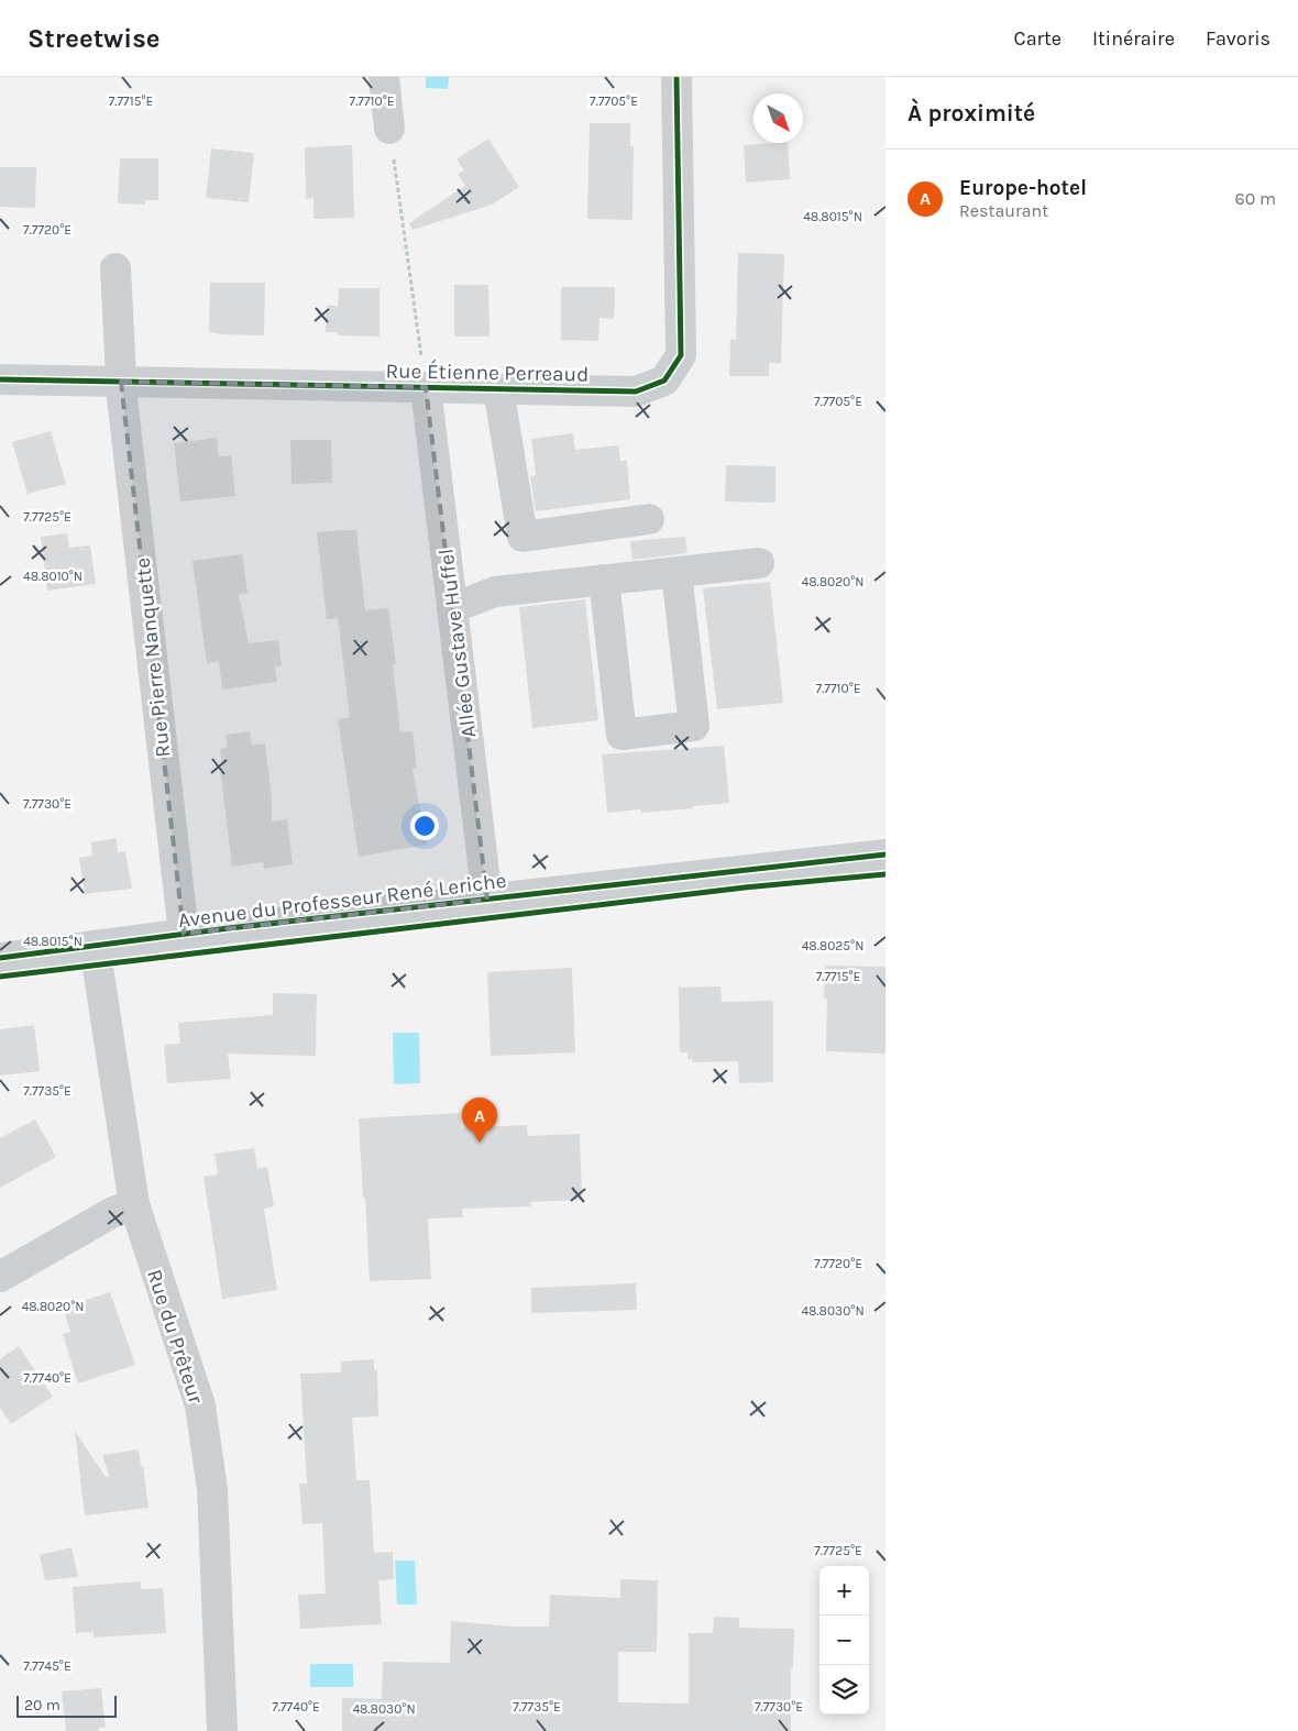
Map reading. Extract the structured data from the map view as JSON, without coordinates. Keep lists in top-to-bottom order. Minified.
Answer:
{"streets":{"street":["Rue Étienne Perreaud","Allée Gustave Huffel","Rue Pierre Nanquette","Avenue du Professeur René Leriche","Rue du Prêteur"]},"crossings":[["Rue Étienne Perreaud","Allée Gustave Huffel"],["Rue Étienne Perreaud","Rue Pierre Nanquette"],["Allée Gustave Huffel","Avenue du Professeur René Leriche"],["Rue Pierre Nanquette","Avenue du Professeur René Leriche"],["Avenue du Professeur René Leriche","Rue du Prêteur"]],"scale_bar":"20 m","north":"bottom right","page":{"header":"Streetwise","nav":["Carte","Itinéraire","Favoris"],"heading":"À proximité","list":[{"mark":"A","name":"Europe-hotel","note":"Restaurant","value":"60 m"}],"pins":"A","map_buttons":["+","−"],"scale":"20 m"},"coordinates":["7.7715°E","7.7710°E","7.7705°E","48.8015°N","7.7720°E","7.7725°E","48.8010°N","48.8020°N","7.7730°E","48.8025°N","7.7735°E","48.8030°N","7.7740°E","7.7745°E"]}
